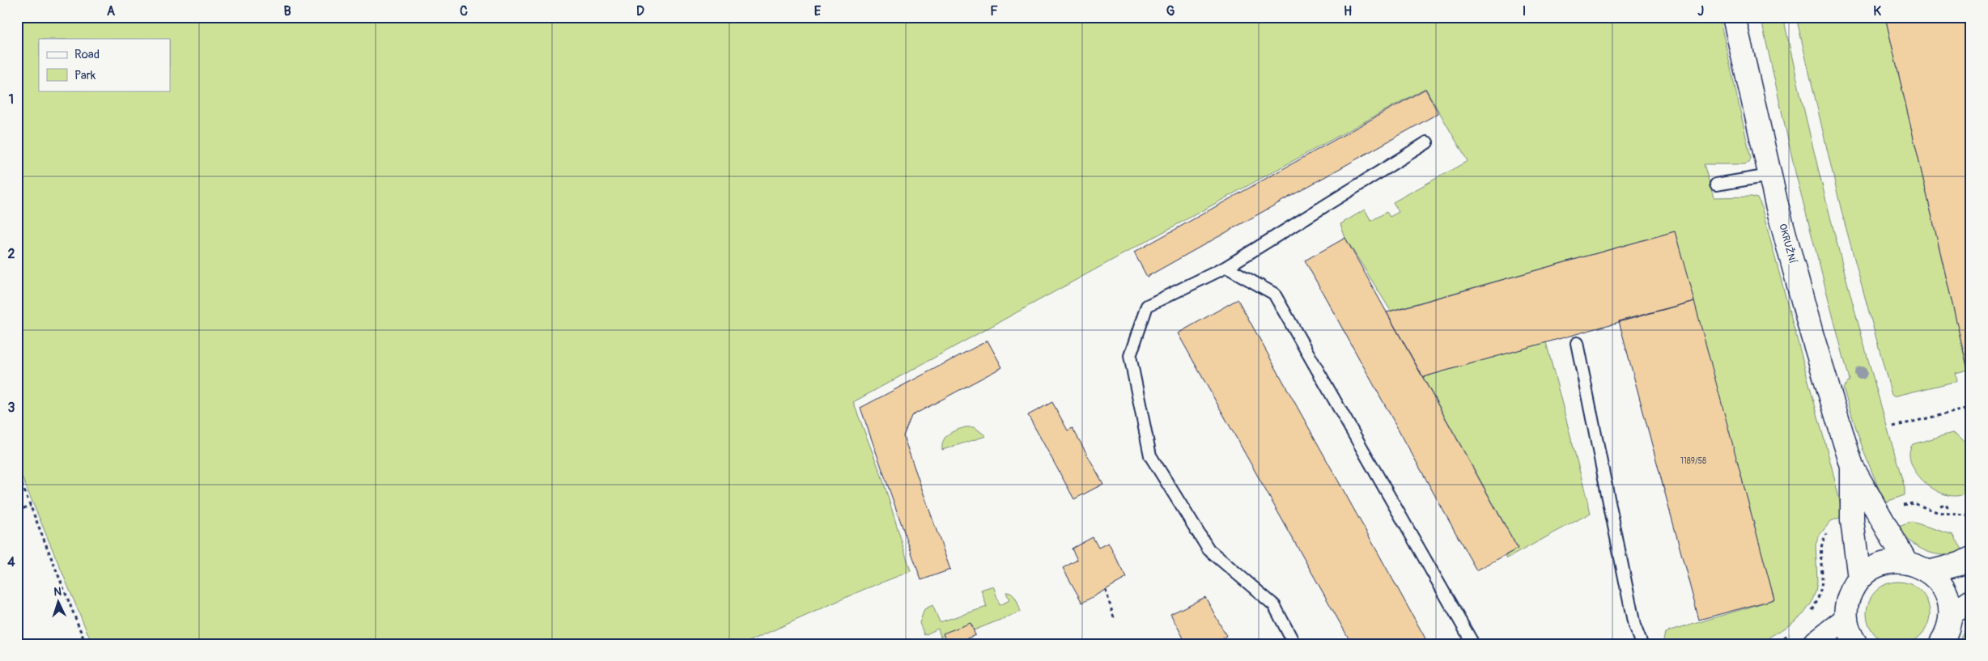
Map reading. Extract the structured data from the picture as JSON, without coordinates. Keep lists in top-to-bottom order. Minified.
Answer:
{"streets":{"street":["OKRUŽNÍ"]},"house_numbers":["1189/58"],"legend":["Road","Park"],"north":"top","grid":{"columns":["A","B","C","D","E","F","G","H","I","J","K"],"rows":["1","2","3","4"]}}
